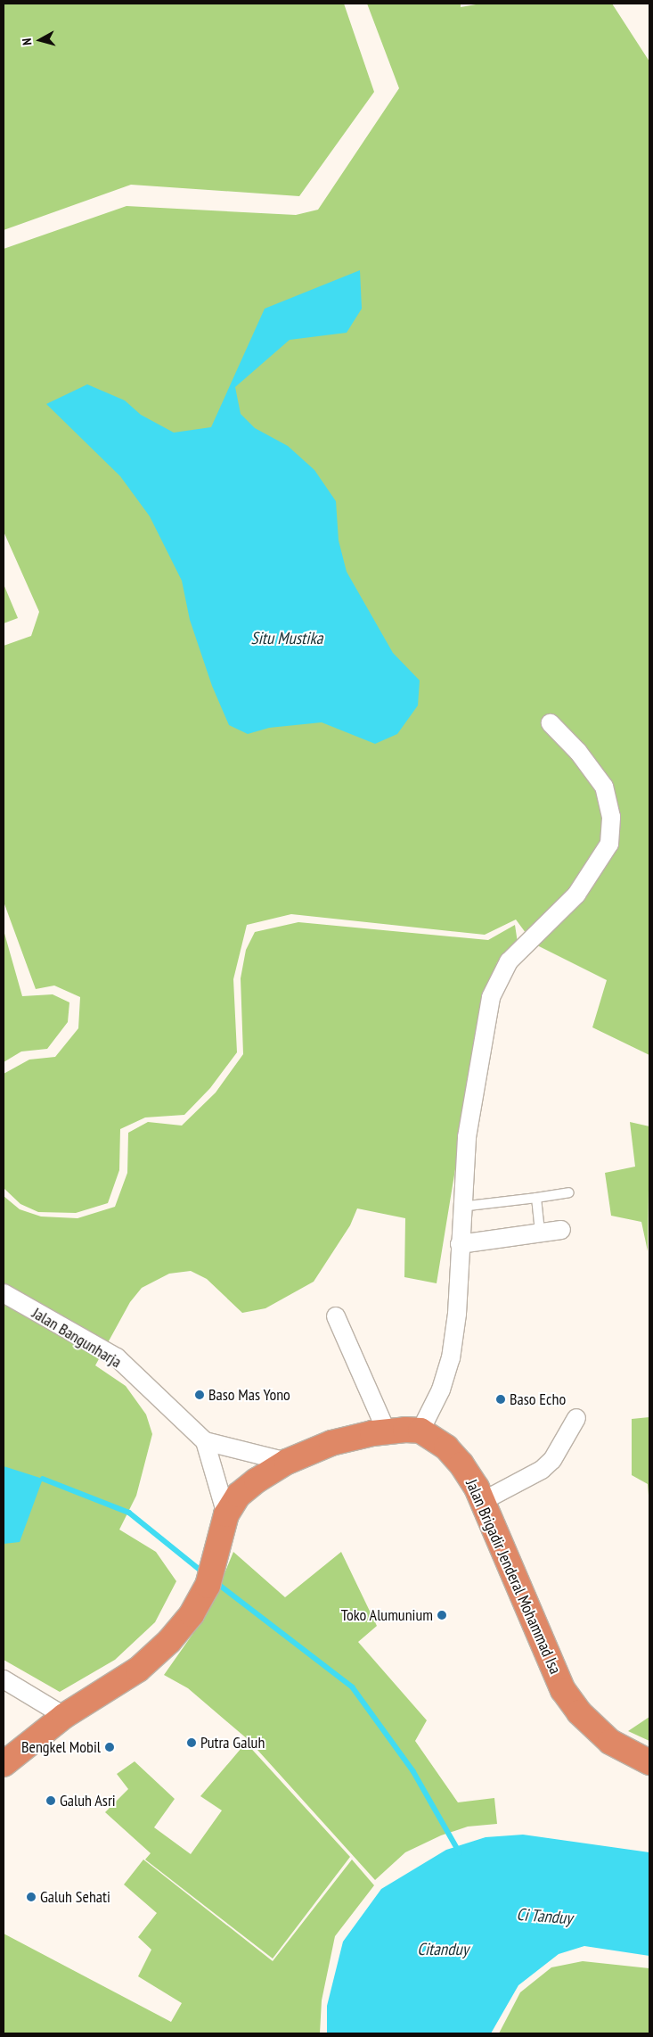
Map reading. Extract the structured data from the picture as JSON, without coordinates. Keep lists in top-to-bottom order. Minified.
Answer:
{"streets":{"highway":["Jalan Brigadir Jenderal Mohammad Isa"],"street":["Jalan Bangunharja"]},"water":["Situ Mustika","Ci Tanduy","Citanduy"],"places":["Baso Mas Yono","Baso Echo","Toko Alumunium","Putra Galuh","Bengkel Mobil","Galuh Asri","Galuh Sehati"],"north":"left"}
